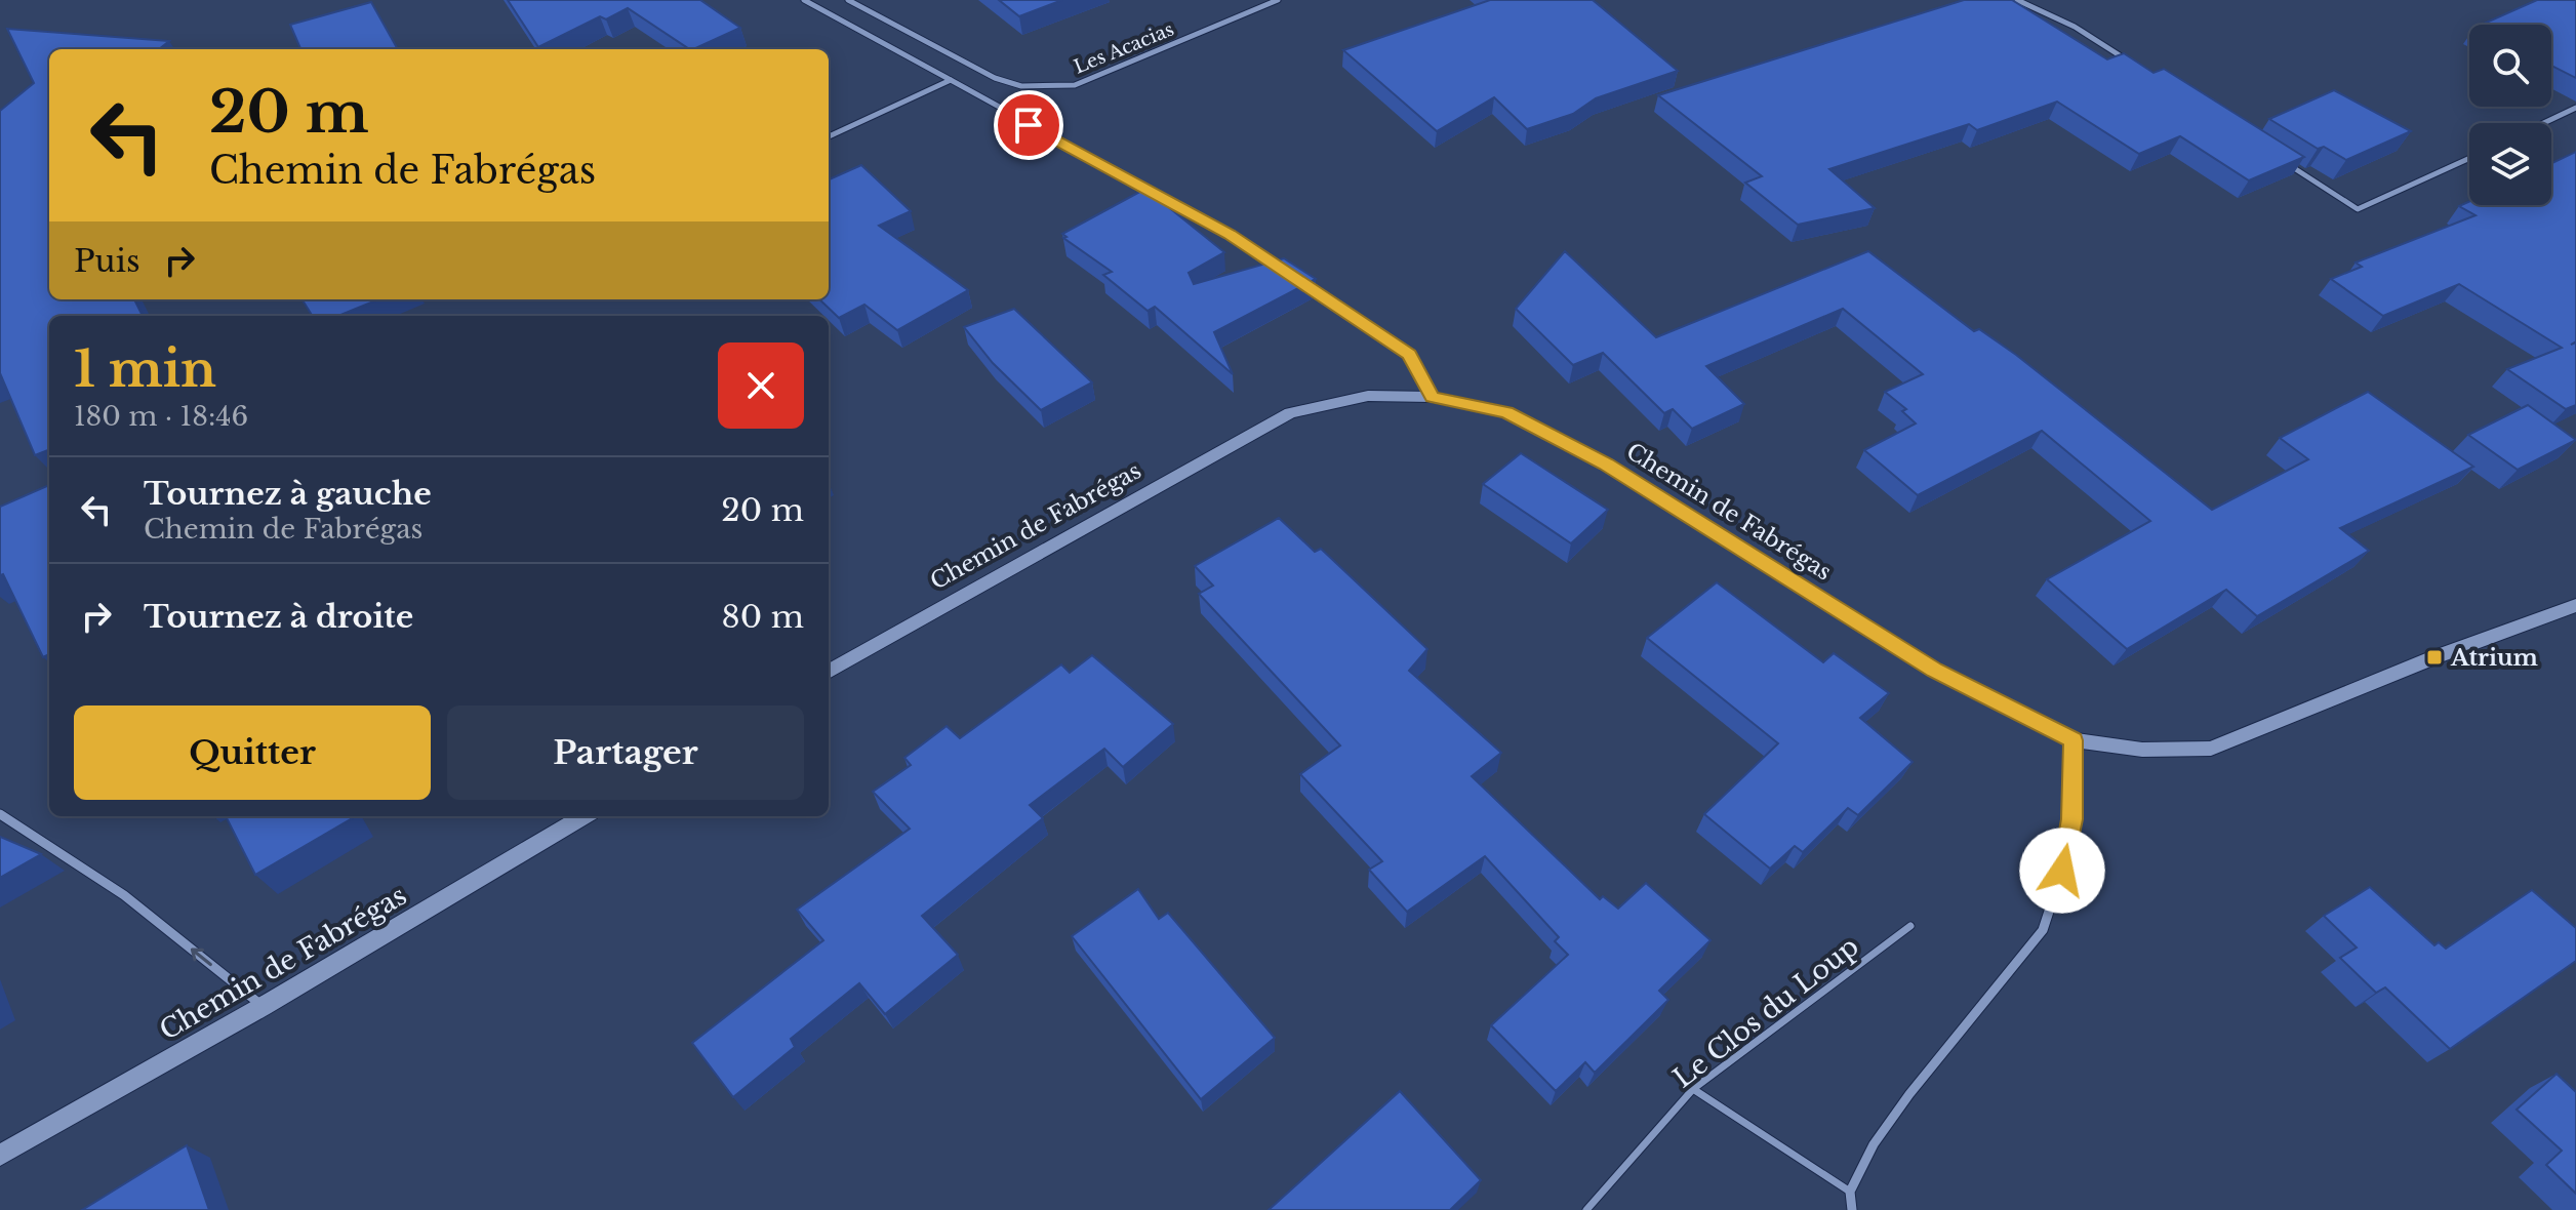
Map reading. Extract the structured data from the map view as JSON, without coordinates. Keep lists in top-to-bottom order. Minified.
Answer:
{"streets":{"street":["Chemin de Fabrégas"],"lane":["Les Acacias","Le Clos du Loup"]},"places":{"transit":["Atrium"]},"page":{"turn":["20 m","Chemin de Fabrégas"],"then":"Puis","heading":["1 min","180 m · 18:46"],"list":[{"name":"Tournez à gauche","note":"Chemin de Fabrégas","value":"20 m"},{"name":"Tournez à droite","value":"80 m"}],"buttons":["Quitter","Partager"]}}
